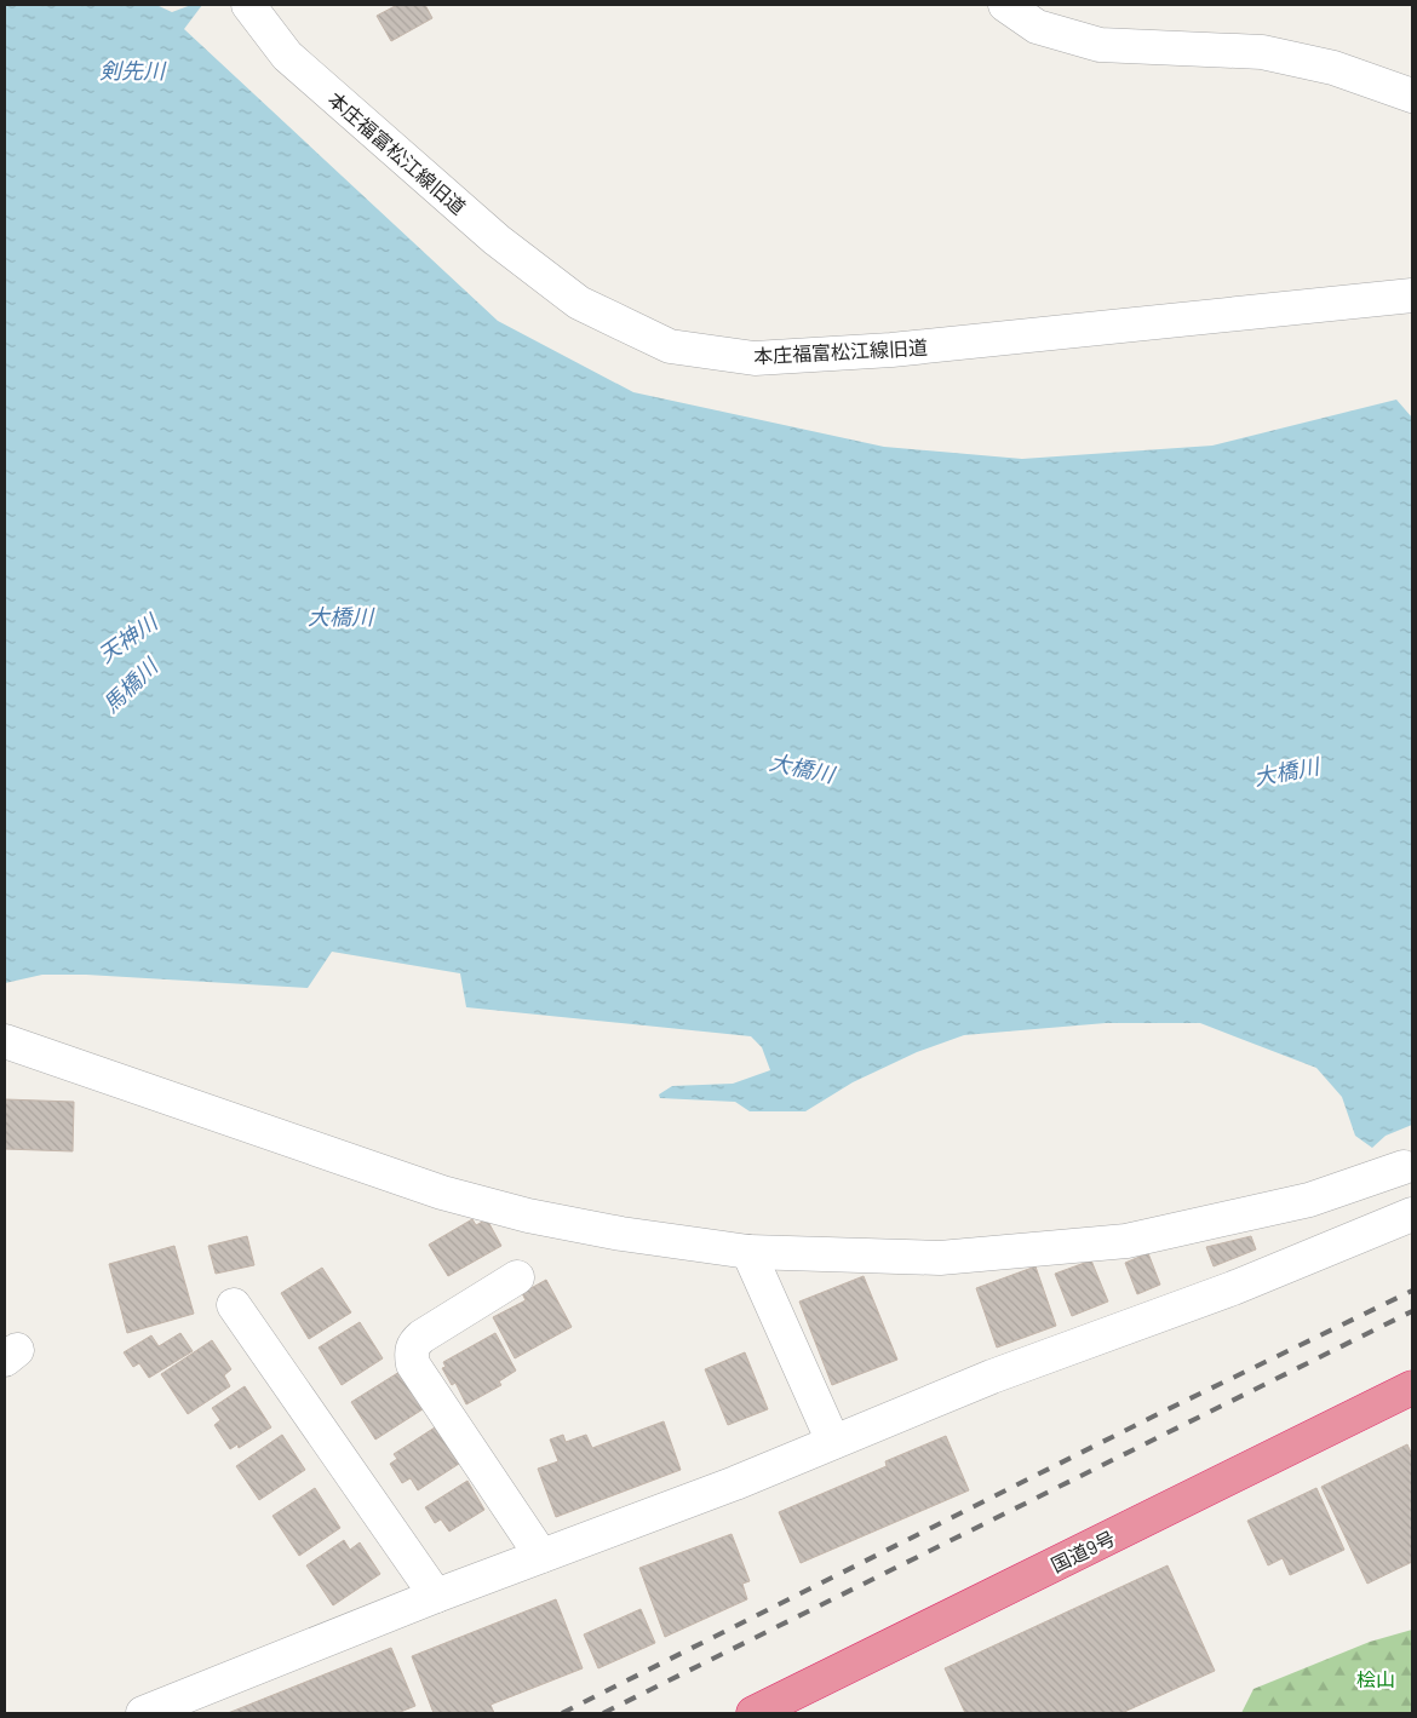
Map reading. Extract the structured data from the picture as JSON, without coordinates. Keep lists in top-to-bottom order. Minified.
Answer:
{"streets":{"highway":["国道9号"],"street":["本庄福富松江線旧道"]},"water":["剣先川","大橋川","天神川","馬橋川"],"parks":["桧山"]}
